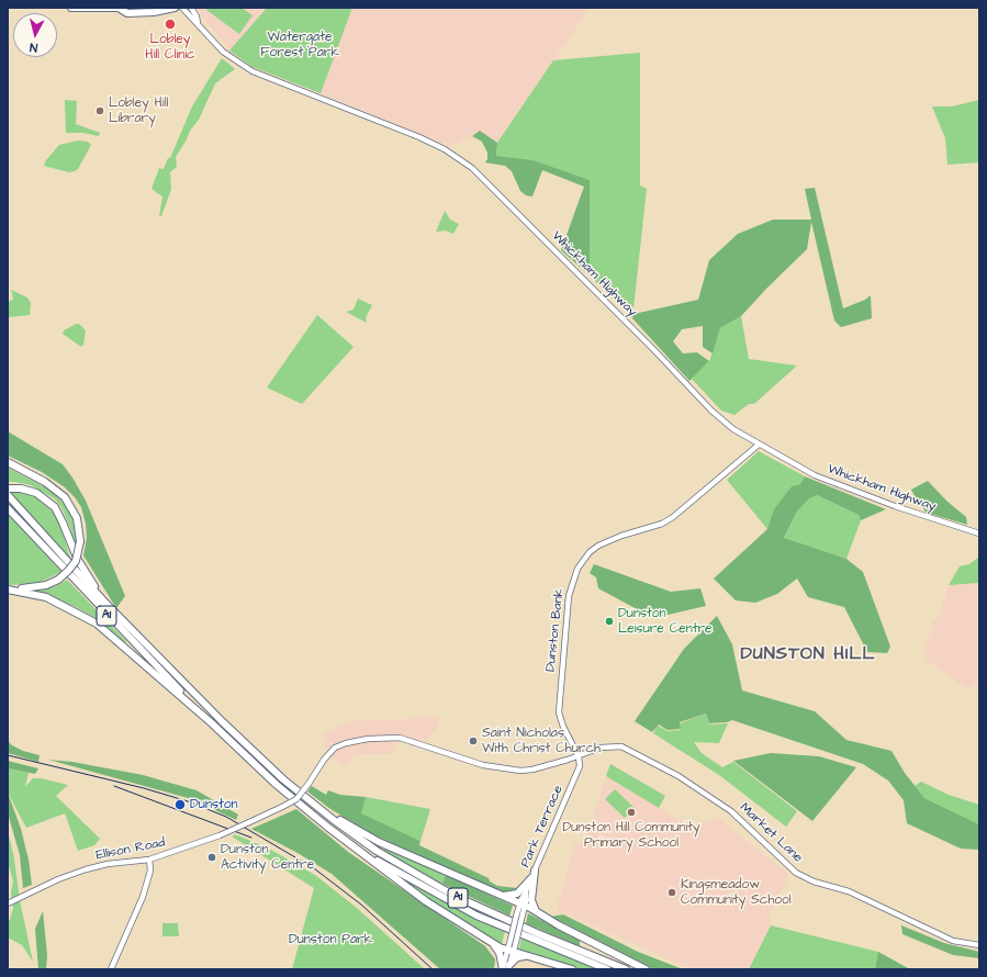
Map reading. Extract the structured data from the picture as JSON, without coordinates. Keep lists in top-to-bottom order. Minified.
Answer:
{"streets":{"highway":["A1"],"street":["Whickham Highway","Dunston Bank","Park Terrace","Market Lane","Ellison Road"]},"crossings":[["Whickham Highway","Dunston Bank"],["Dunston Bank","Park Terrace"],["Dunston Bank","Market Lane"],["Dunston Bank","Ellison Road"],["Park Terrace","Market Lane"],["Park Terrace","Ellison Road"],["Market Lane","Ellison Road"]],"districts":["DUNSTON HILL"],"parks":["Watergate Forest Park","Dunston Park"],"places":["Lobley Hill Clinic","Lobley Hill Library","Dunston Leisure Centre","Saint Nicholas With Christ Church","Dunston","Dunston Hill Community Primary School","Dunston Activity Centre","Kingsmeadow Community School"],"north":"bottom"}
